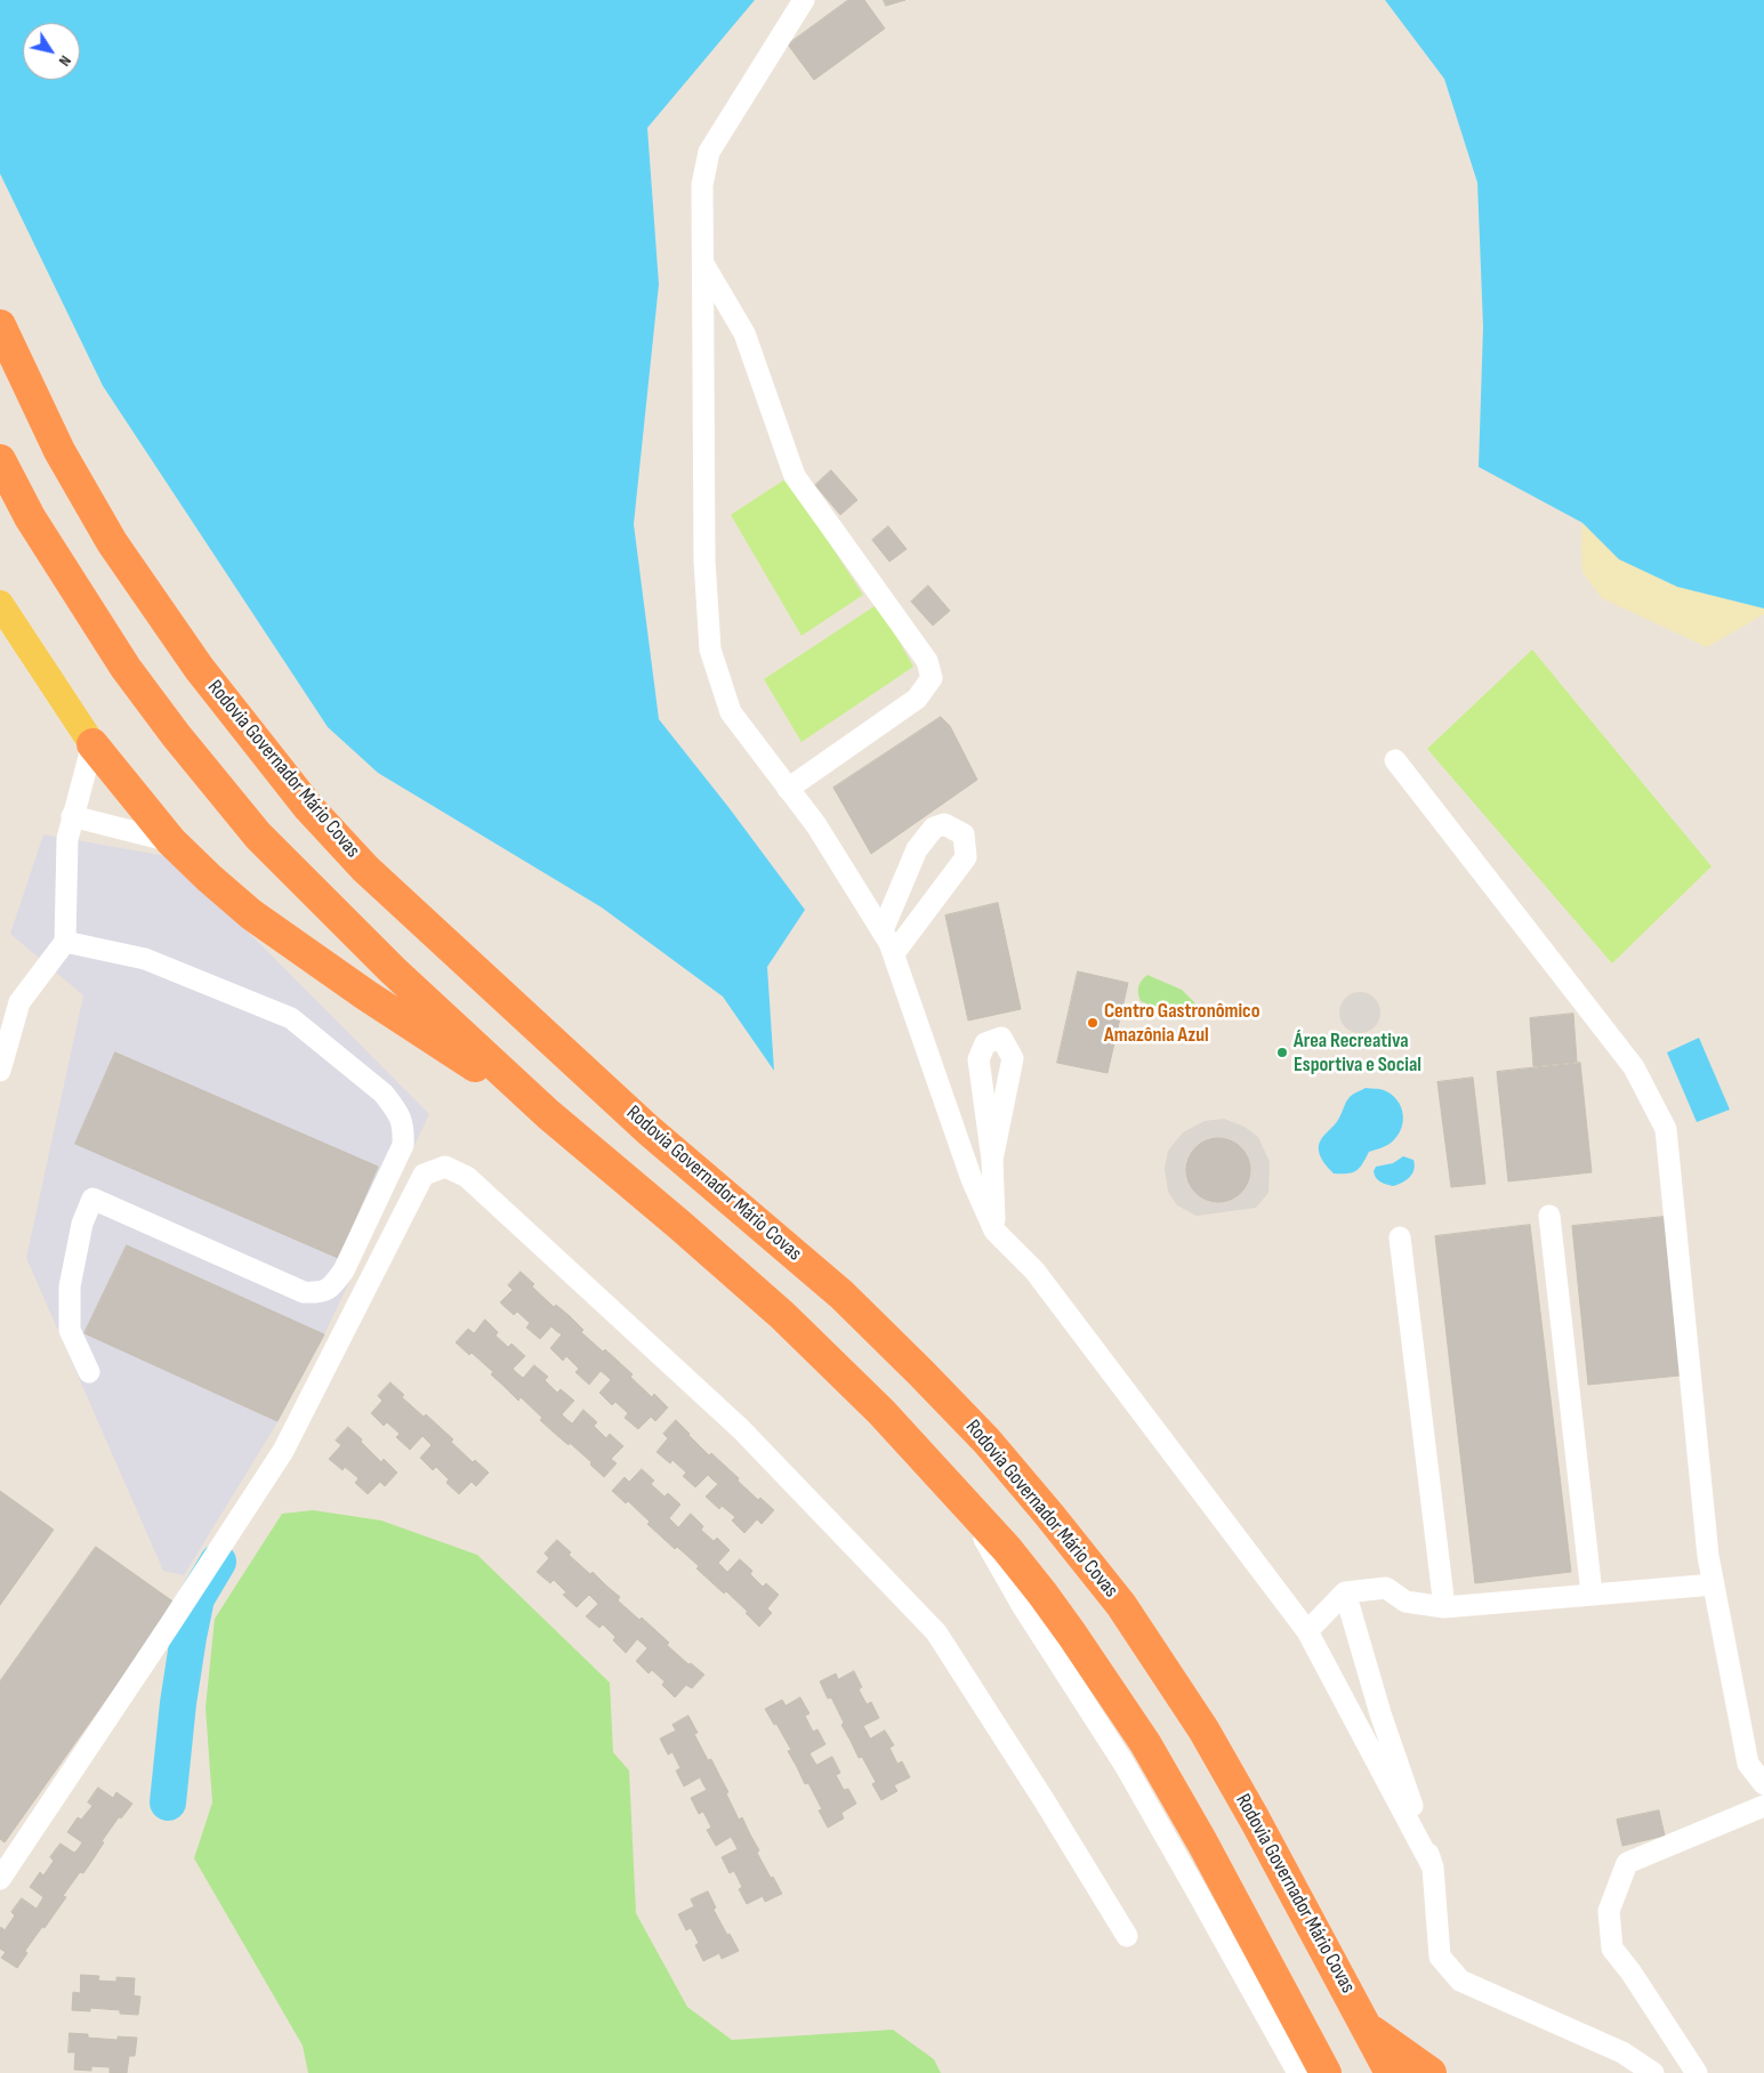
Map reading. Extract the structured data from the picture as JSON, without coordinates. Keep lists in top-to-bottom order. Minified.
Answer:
{"streets":{"highway":["Rodovia Governador Mário Covas"]},"places":["Centro Gastronômico Amazônia Azul","Área Recreativa Esportiva e Social"],"north":"bottom right"}
